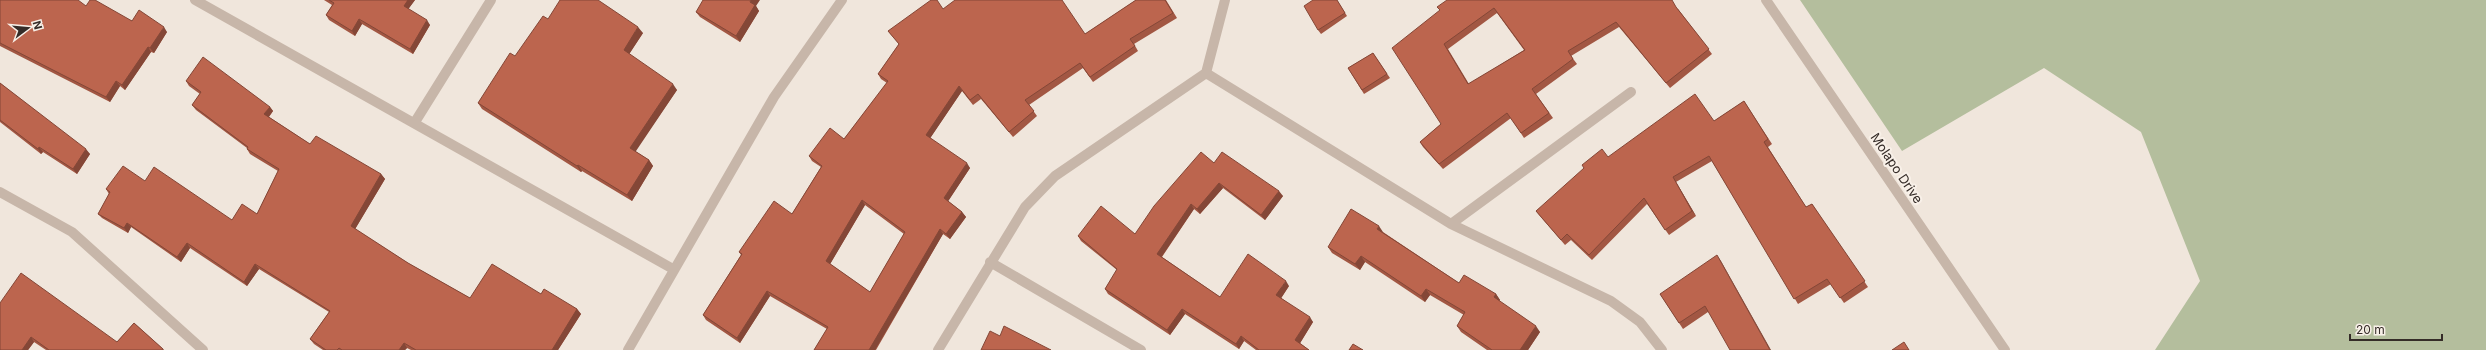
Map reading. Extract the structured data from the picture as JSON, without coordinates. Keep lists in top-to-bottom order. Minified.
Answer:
{"streets":{"street":["Molapo Drive"]},"scale_bar":"20 m","north":"right"}
